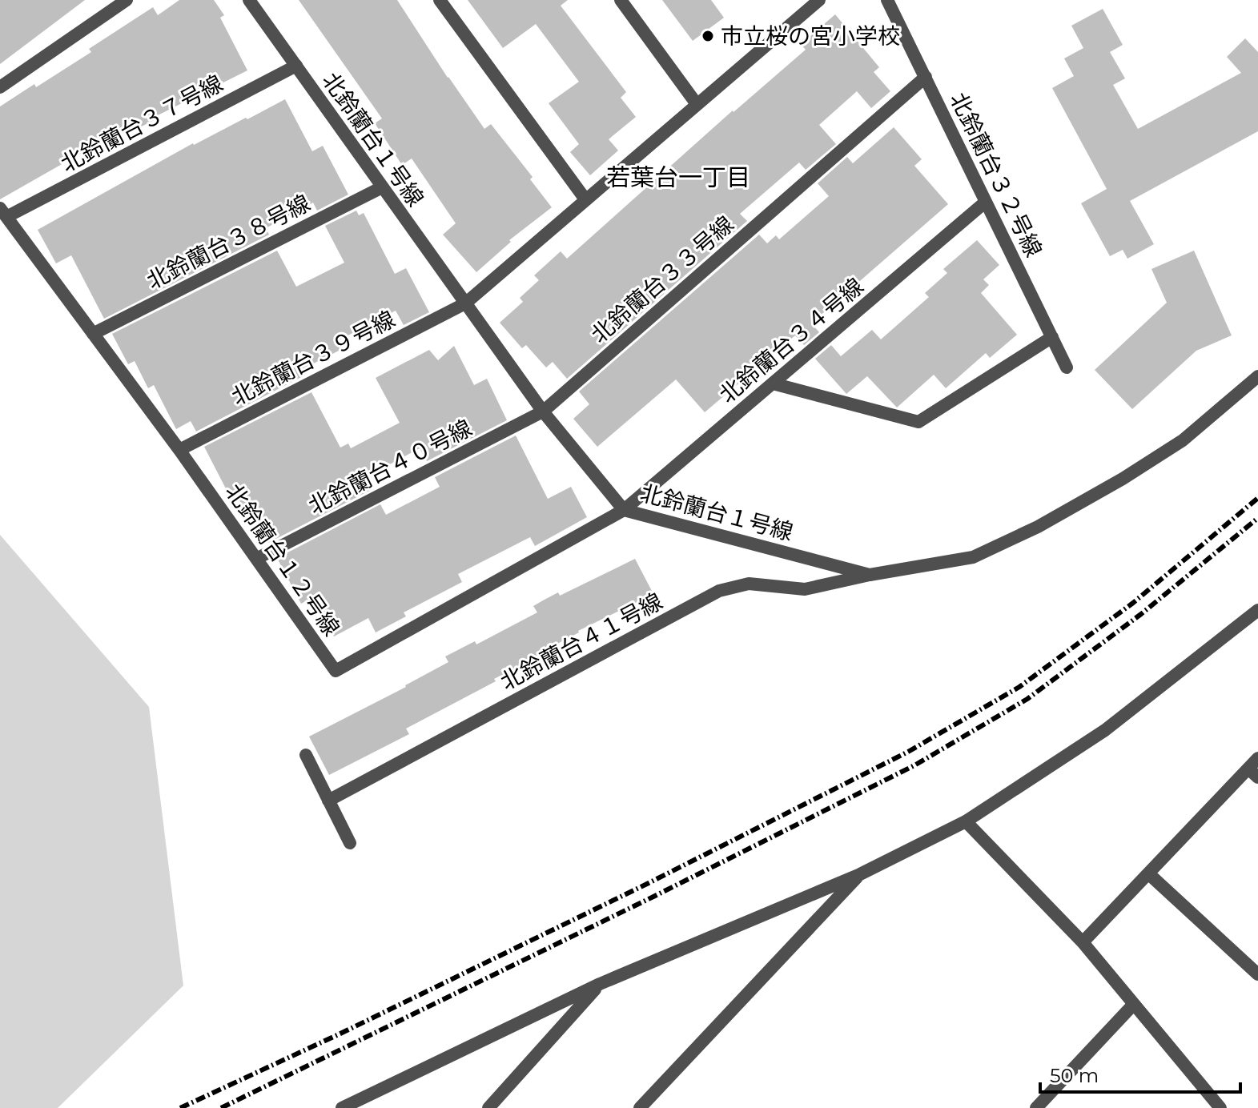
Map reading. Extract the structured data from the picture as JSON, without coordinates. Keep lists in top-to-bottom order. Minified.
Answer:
{"streets":{"street":["北鈴蘭台３７号線","北鈴蘭台１号線","北鈴蘭台３２号線","北鈴蘭台３８号線","北鈴蘭台３３号線","北鈴蘭台３４号線","北鈴蘭台３９号線","北鈴蘭台４０号線","北鈴蘭台１２号線","北鈴蘭台４１号線"]},"crossings":[["北鈴蘭台３７号線","北鈴蘭台１号線"],["北鈴蘭台３７号線","北鈴蘭台１２号線"],["北鈴蘭台１号線","北鈴蘭台３８号線"],["北鈴蘭台１号線","北鈴蘭台３３号線"],["北鈴蘭台１号線","北鈴蘭台３４号線"],["北鈴蘭台１号線","北鈴蘭台３９号線"],["北鈴蘭台１号線","北鈴蘭台４０号線"],["北鈴蘭台１号線","北鈴蘭台１２号線"],["北鈴蘭台１号線","北鈴蘭台４１号線"],["北鈴蘭台３２号線","北鈴蘭台３３号線"],["北鈴蘭台３２号線","北鈴蘭台３４号線"],["北鈴蘭台３８号線","北鈴蘭台１２号線"],["北鈴蘭台３３号線","北鈴蘭台４０号線"],["北鈴蘭台３４号線","北鈴蘭台１２号線"],["北鈴蘭台３９号線","北鈴蘭台１２号線"],["北鈴蘭台４０号線","北鈴蘭台１２号線"]],"districts":["若葉台一丁目"],"places":["市立桜の宮小学校"],"scale_bar":"50 m"}
